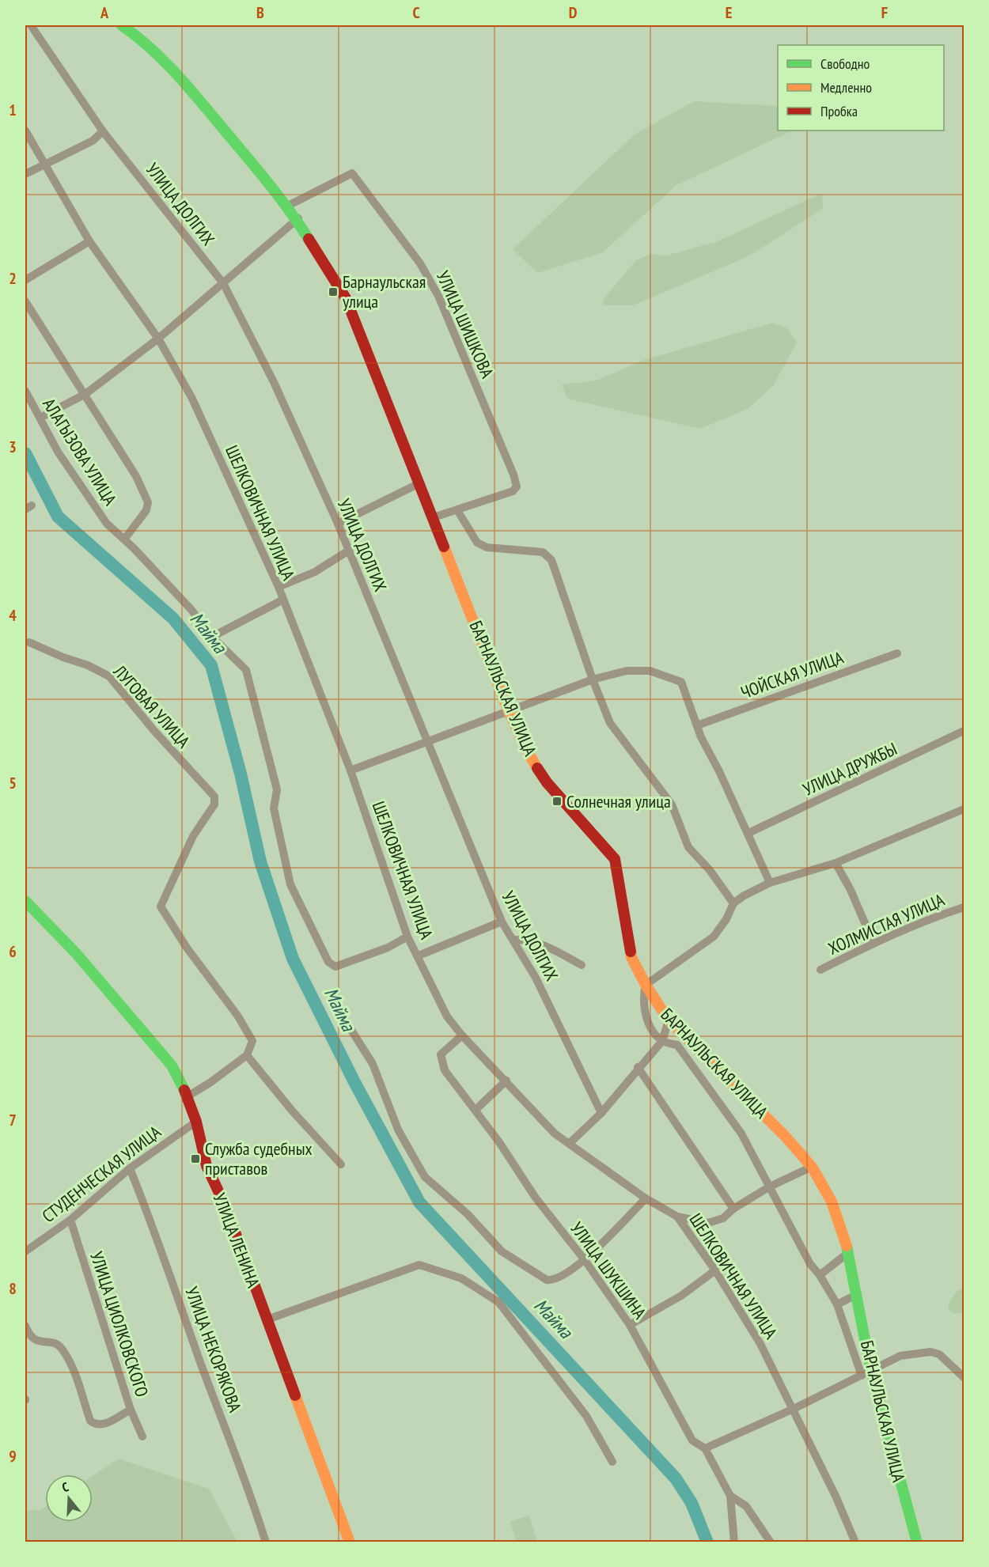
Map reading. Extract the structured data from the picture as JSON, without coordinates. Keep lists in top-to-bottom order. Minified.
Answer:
{"streets":{"main road":["БАРНАУЛЬСКАЯ УЛИЦА","УЛИЦА ЛЕНИНА"],"street":["УЛИЦА ДОЛГИХ","УЛИЦА ШИШКОВА","АЛАГЫЗОВА УЛИЦА","ШЕЛКОВИЧНАЯ УЛИЦА","ЧОЙСКАЯ УЛИЦА","ЛУГОВАЯ УЛИЦА","УЛИЦА ДРУЖБЫ","ХОЛМИСТАЯ УЛИЦА","СТУДЕНЧЕСКАЯ УЛИЦА","УЛИЦА ШУКШИНА","УЛИЦА ЦИОЛКОВСКОГО","УЛИЦА НЕКОРЯКОВА"]},"crossings":[["УЛИЦА ШИШКОВА","БАРНАУЛЬСКАЯ УЛИЦА"],["АЛАГЫЗОВА УЛИЦА","ШЕЛКОВИЧНАЯ УЛИЦА"],["ШЕЛКОВИЧНАЯ УЛИЦА","УЛИЦА ШУКШИНА"],["СТУДЕНЧЕСКАЯ УЛИЦА","УЛИЦА ЛЕНИНА"],["СТУДЕНЧЕСКАЯ УЛИЦА","УЛИЦА ЦИОЛКОВСКОГО"],["СТУДЕНЧЕСКАЯ УЛИЦА","УЛИЦА НЕКОРЯКОВА"]],"water":["Майма"],"places":{"transit":["Барнаульская улица","Солнечная улица","Служба судебных приставов"]},"legend":["Свободно","Медленно","Пробка"],"north":"top","grid":{"columns":["A","B","C","D","E","F"],"rows":["1","2","3","4","5","6","7","8","9"]}}
